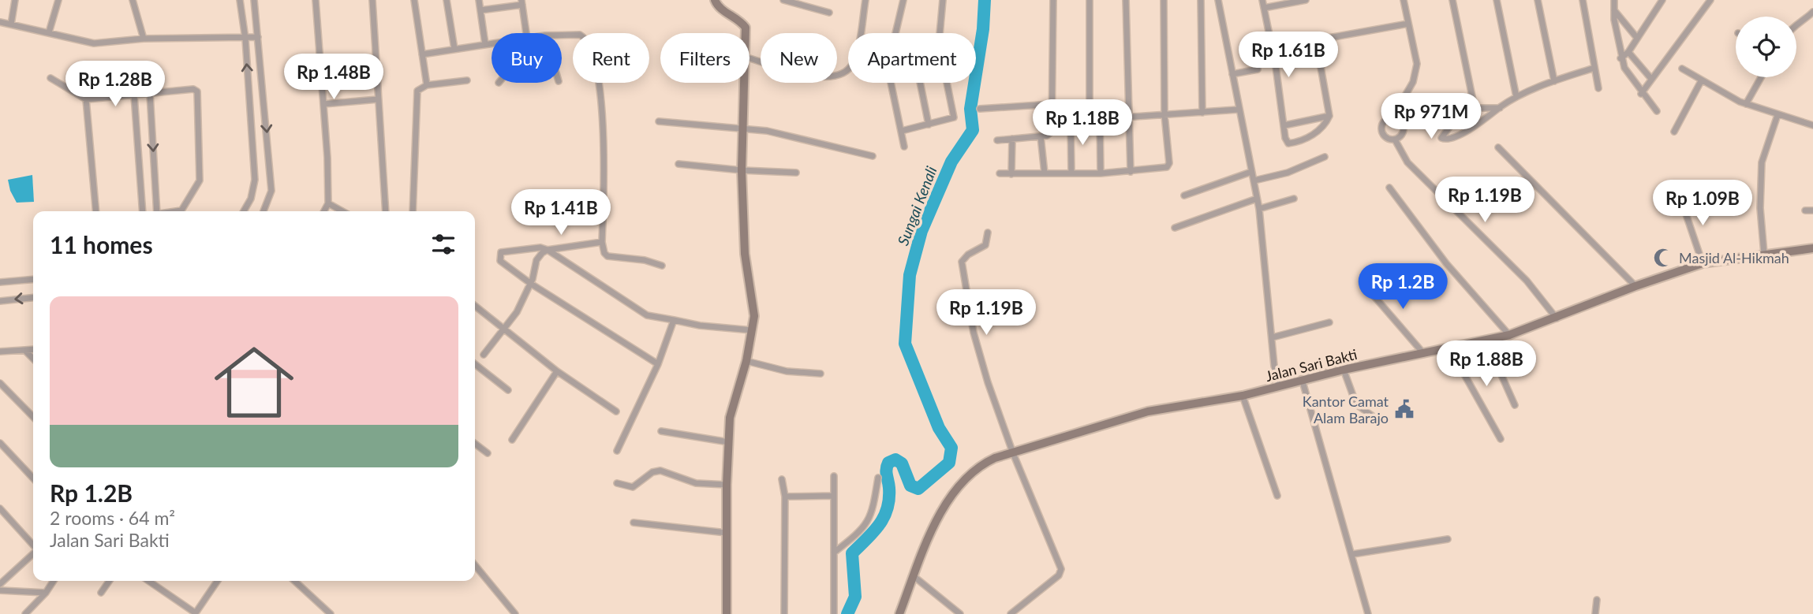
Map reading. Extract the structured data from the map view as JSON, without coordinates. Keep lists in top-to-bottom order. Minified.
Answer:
{"streets":{"main road":["Jalan Sari Bakti"]},"water":["Sungai Kenali"],"places":{"mosque":["Masjid Al-Hikmah"],"public building":["Kantor Camat Alam Barajo"]},"page":{"price":["Rp 1.61B","Rp 1.48B","Rp 1.28B","Rp 971M","Rp 1.18B","Rp 1.19B","Rp 1.09B","Rp 1.41B","Rp 1.2B","Rp 1.19B","Rp 1.88B"],"chip":["Buy","Rent","Filters","New","Apartment"],"heading":"11 homes","list":[{"name":"Rp 1.2B","note":"2 rooms · 64 m² · Jalan Sari Bakti"}]}}
